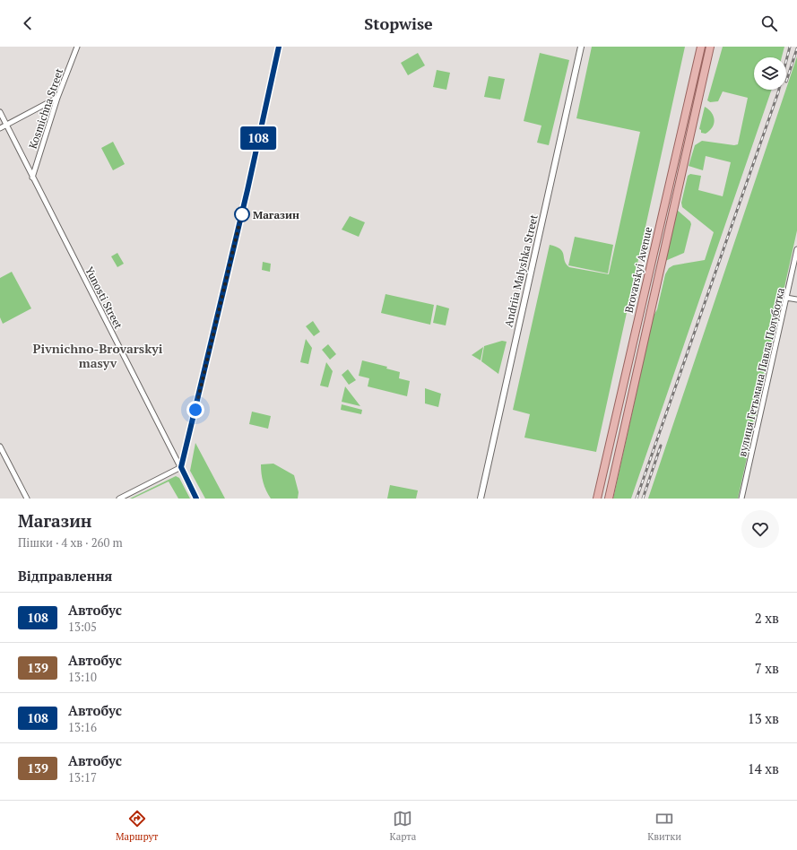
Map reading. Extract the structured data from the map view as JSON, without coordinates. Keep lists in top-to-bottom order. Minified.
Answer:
{"streets":{"main road":["Brovarskyi Avenue"],"street":["Kosmichna Street","Andriia Malyshka Street","Yunosti Street","вулиця Гетьмана Павла Полуботка"]},"crossings":[["Kosmichna Street","Yunosti Street"]],"districts":["Pivnichno-Brovarskyi masyv"],"places":["Магазин"],"lines":["bus line 108"],"page":{"header":"Stopwise","on_map":"108","heading":[["Магазин","Пішки · 4 хв · 260 m"],"Відправлення"],"list":[{"mark":"108","name":"Автобус","note":"13:05","value":"2 хв"},{"mark":"139","name":"Автобус","note":"13:10","value":"7 хв"},{"mark":"108","name":"Автобус","note":"13:16","value":"13 хв"},{"mark":"139","name":"Автобус","note":"13:17","value":"14 хв"}],"tabs":["Маршрут","Карта","Квитки"]}}
